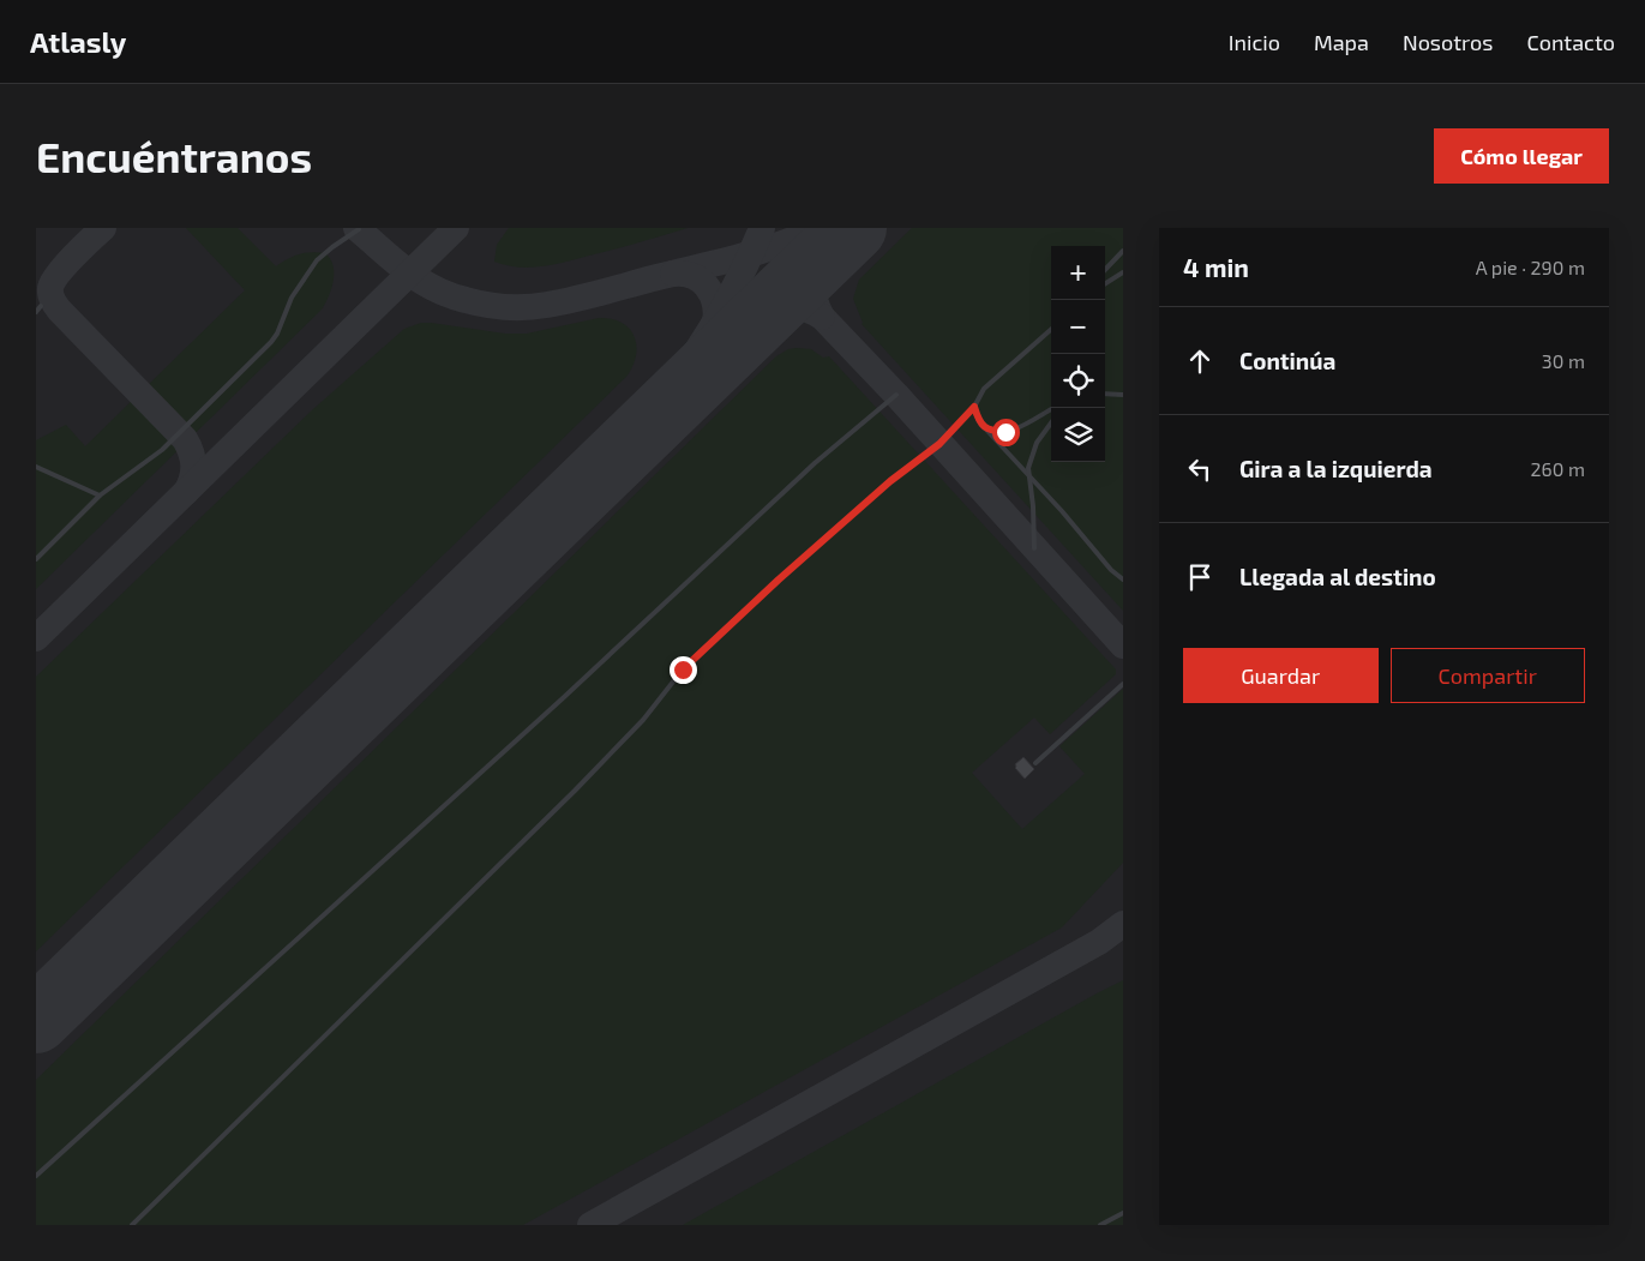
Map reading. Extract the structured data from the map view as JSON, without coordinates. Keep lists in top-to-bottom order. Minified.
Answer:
{"page":{"header":"Atlasly","nav":["Inicio","Mapa","Nosotros","Contacto"],"buttons":["Cómo llegar",["Guardar","Compartir"]],"title":"Encuéntranos","heading":["4 min","A pie · 290 m"],"map_buttons":["+","−"],"list":[["Continúa","30 m"],["Gira a la izquierda","260 m"],"Llegada al destino"]}}
